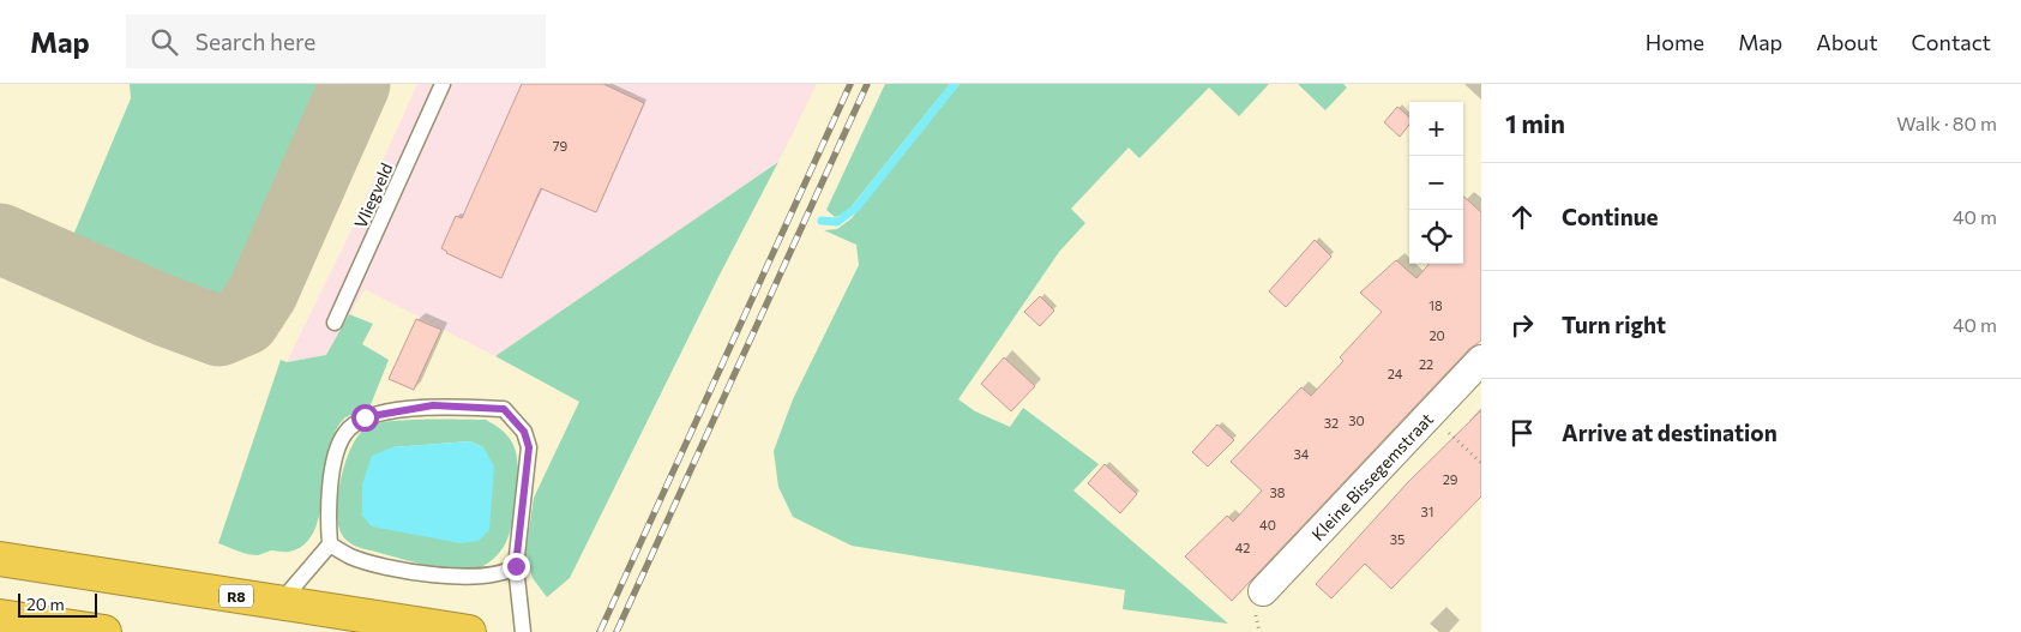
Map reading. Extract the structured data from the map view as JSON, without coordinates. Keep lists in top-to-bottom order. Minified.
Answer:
{"streets":{"highway":["R8"],"street":["Kleine Bissegemstraat"],"lane":["Vliegveld"]},"house_numbers":["79","18","20","22","24","30","32","34","29","38","31","40","35","42"],"scale_bar":"20 m","page":{"header":"Map","search":"Search here","nav":["Home","Map","About","Contact"],"heading":["1 min","Walk · 80 m"],"map_buttons":["+","−"],"list":[["Continue","40 m"],["Turn right","40 m"],"Arrive at destination"],"scale":"20 m"}}
